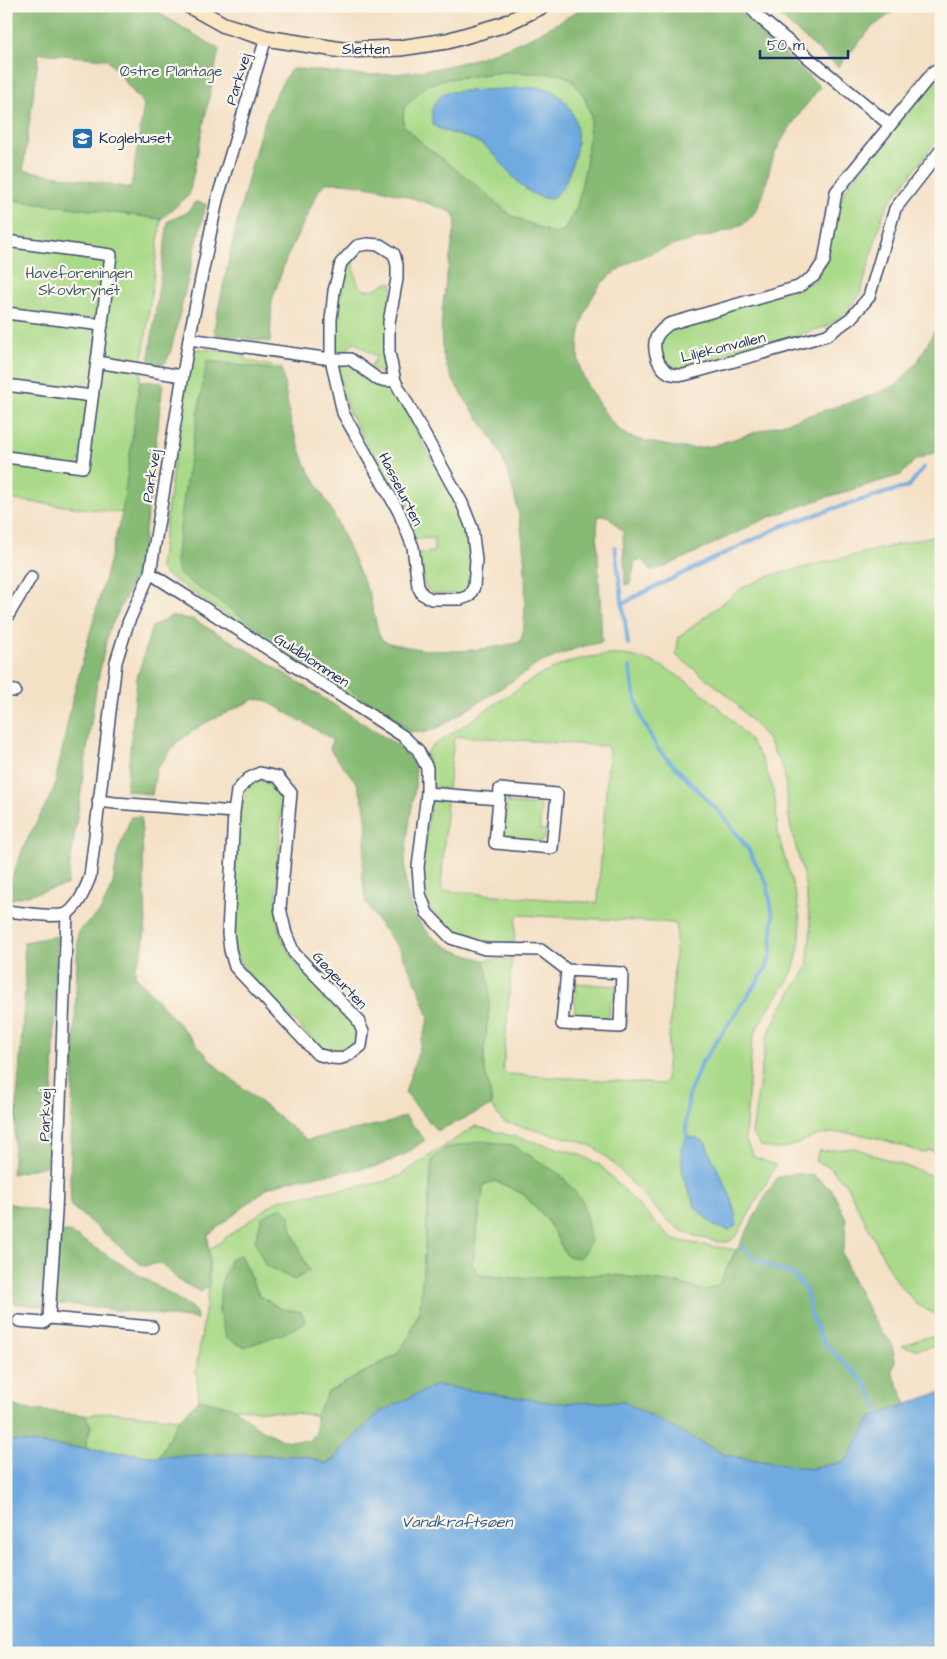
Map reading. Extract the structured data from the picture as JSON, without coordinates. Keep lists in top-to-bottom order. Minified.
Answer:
{"streets":{"street":["Sletten","Parkvej","Liljekonvallen","Hasselurten","Guldblommen","Gøgeurten"]},"crossings":[["Sletten","Parkvej"],["Parkvej","Guldblommen"]],"water":["Vandkraftsøen"],"parks":["Østre Plantage","Haveforeningen Skovbrynet"],"places":{"school or university":["Koglehuset"]},"scale_bar":"50 m"}
